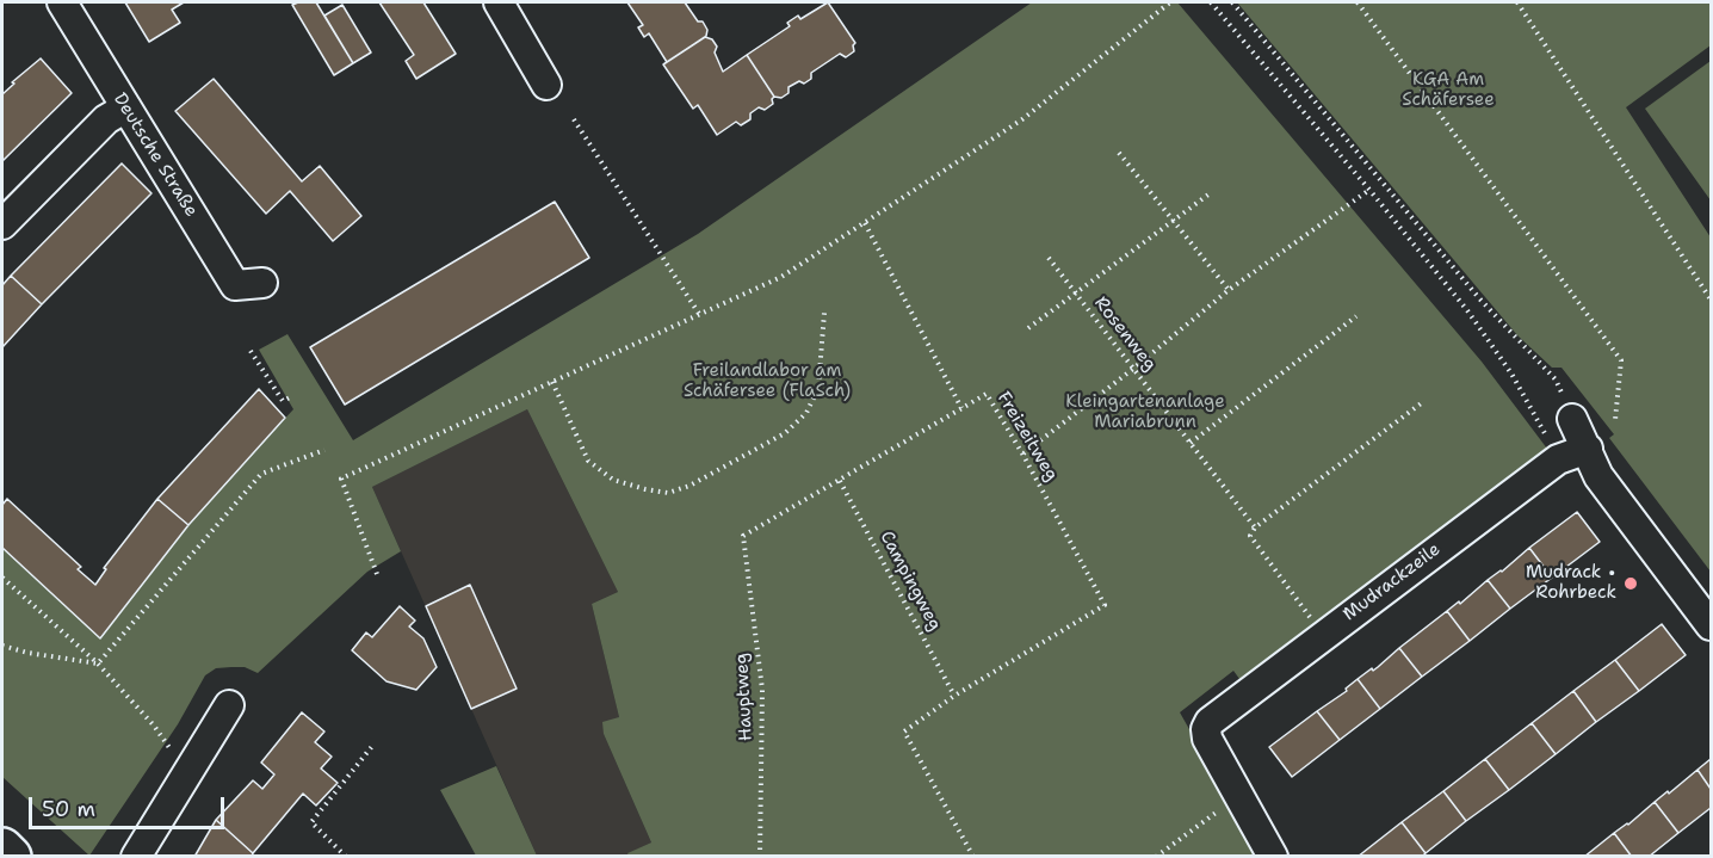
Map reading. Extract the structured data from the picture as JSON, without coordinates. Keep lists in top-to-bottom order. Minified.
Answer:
{"streets":{"street":["Deutsche Straße","Mudrackzeile"],"path":["Rosenweg","Freizeitweg","Campingweg","Hauptweg"]},"crossings":[["Rosenweg","Mudrackzeile"],["Freizeitweg","Campingweg"],["Freizeitweg","Hauptweg"]],"parks":["KGA Am Schäfersee","Freilandlabor am Schäfersee (FlaSch)","Kleingartenanlage Mariabrunn"],"places":["Mudrack • Rohrbeck"],"scale_bar":"50 m"}
